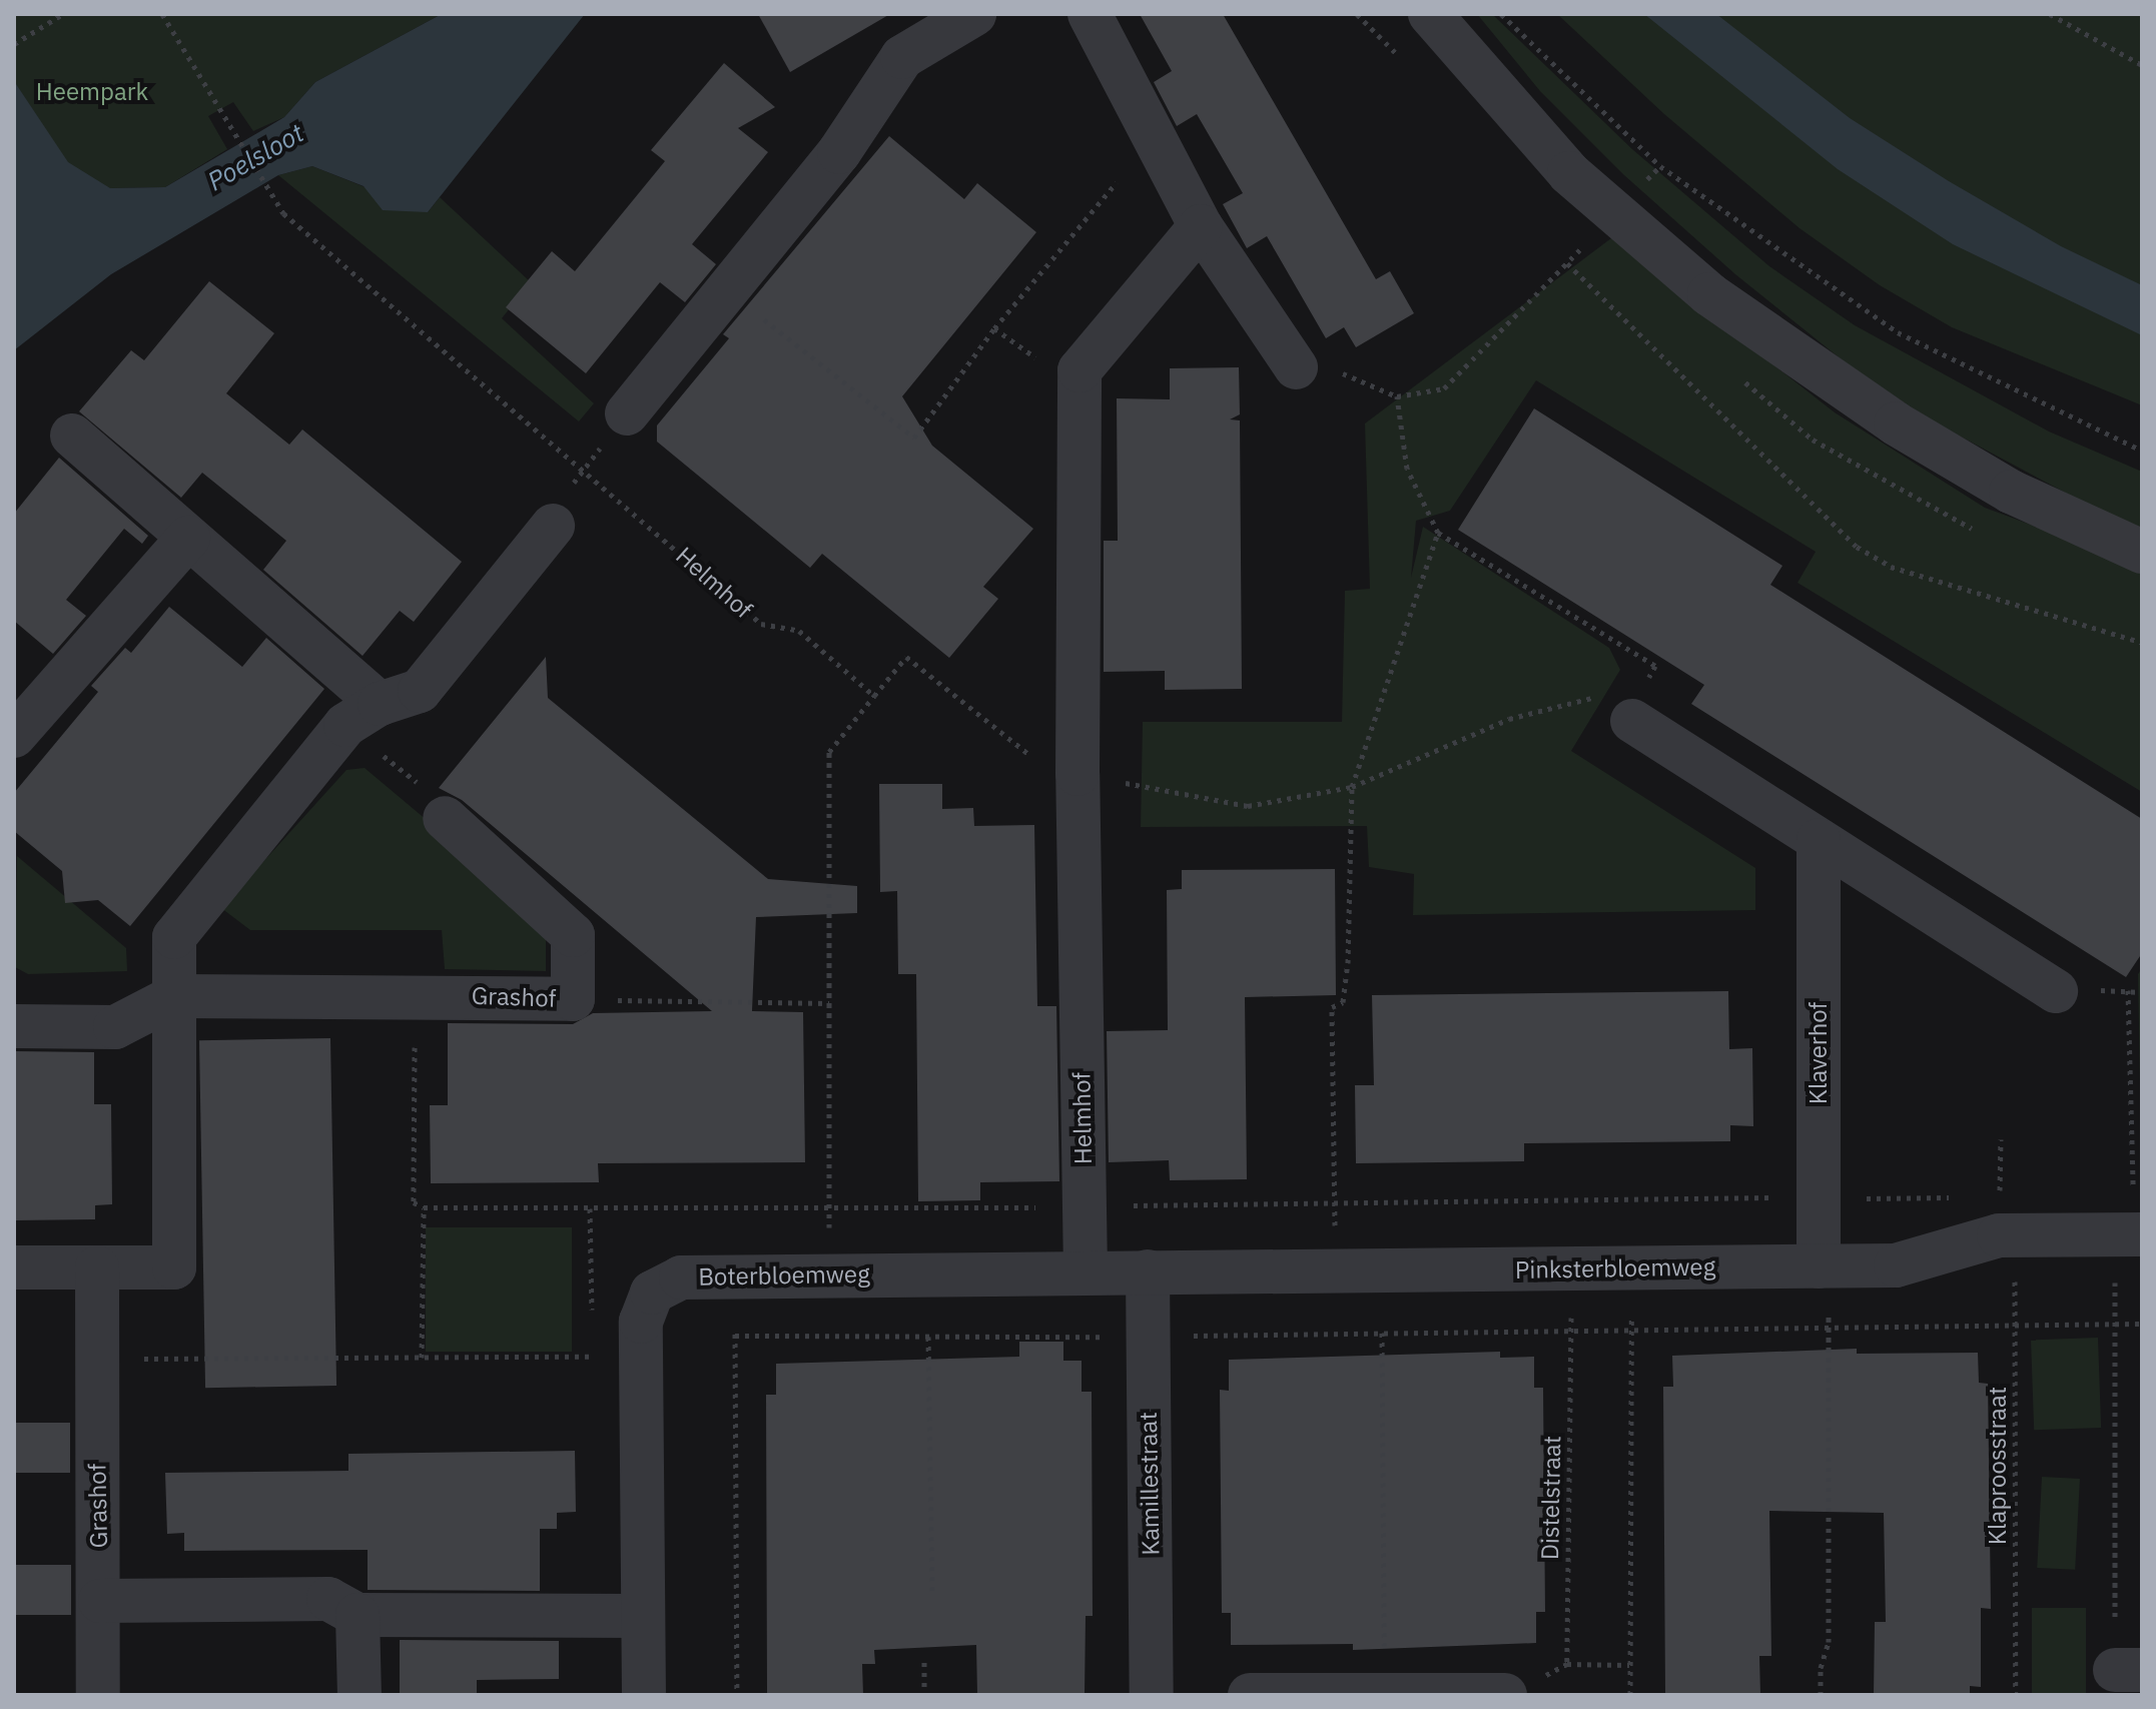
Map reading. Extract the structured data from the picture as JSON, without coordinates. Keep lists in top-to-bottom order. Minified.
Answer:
{"streets":{"street":["Helmhof","Grashof","Klaverhof","Pinksterbloemweg","Boterbloemweg","Kamillestraat"],"path":["Klaproosstraat","Distelstraat"]},"crossings":[["Helmhof","Pinksterbloemweg"],["Helmhof","Boterbloemweg"],["Klaverhof","Pinksterbloemweg"],["Pinksterbloemweg","Boterbloemweg"],["Pinksterbloemweg","Klaproosstraat"],["Pinksterbloemweg","Kamillestraat"],["Pinksterbloemweg","Distelstraat"]],"water":["Poelsloot"],"parks":["Heempark"]}
